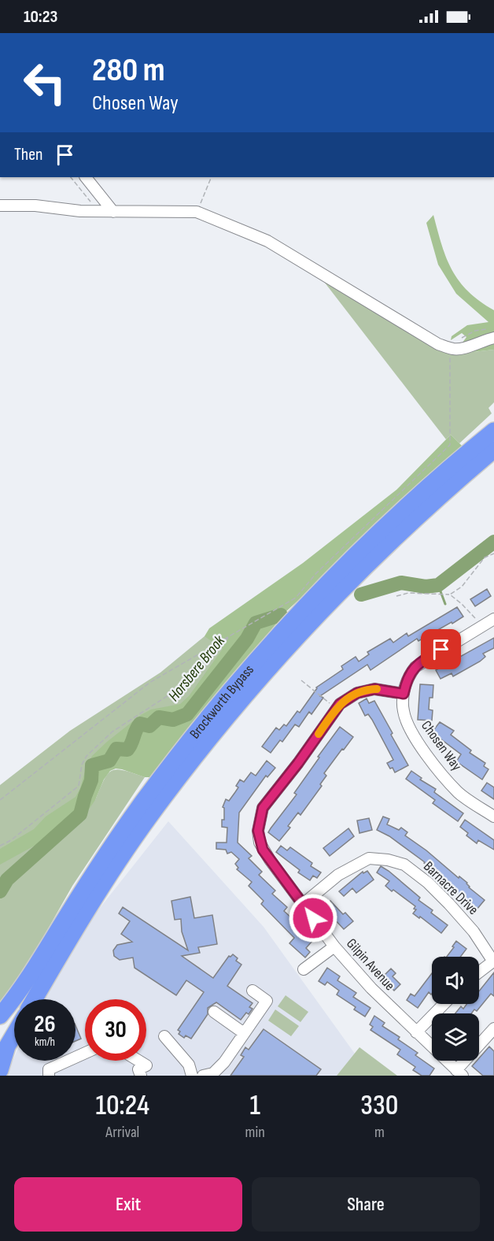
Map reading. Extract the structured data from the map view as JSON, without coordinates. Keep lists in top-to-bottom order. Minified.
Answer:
{"streets":{"highway":["Brockworth Bypass"],"street":["Chosen Way","Barnacre Drive","Gilpin Avenue"]},"crossings":[["Chosen Way","Gilpin Avenue"],["Barnacre Drive","Gilpin Avenue"]],"water":["Horsbere Brook"],"page":{"status":"10:23","turn":["280 m","Chosen Way"],"then":"Then","speed":"26 km/h","limit":"30","eta":["10:24","Arrival","1","min","330","m"],"buttons":["Exit","Share"]}}
